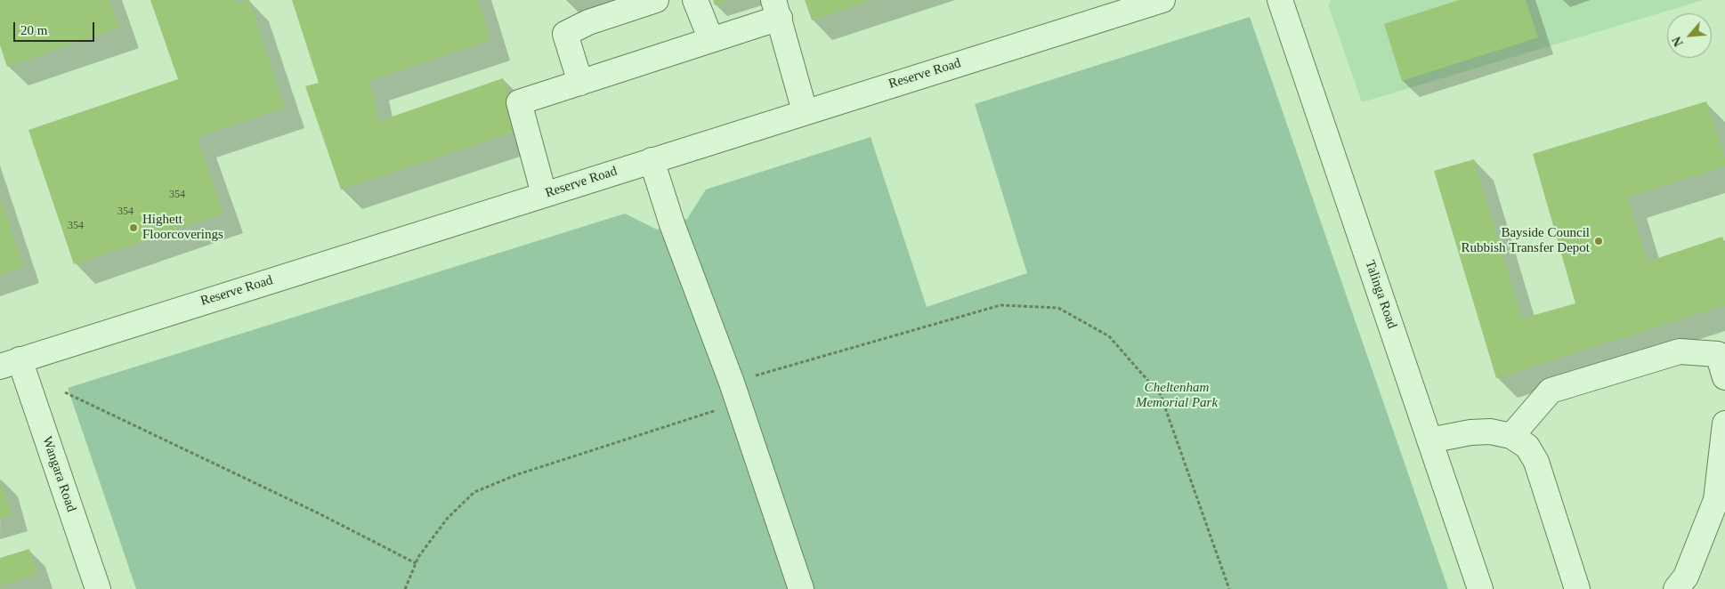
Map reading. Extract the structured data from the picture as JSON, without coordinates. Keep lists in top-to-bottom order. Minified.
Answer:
{"streets":{"street":["Reserve Road","Talinga Road","Wangara Road"]},"crossings":[["Reserve Road","Wangara Road"]],"parks":["Cheltenham Memorial Park"],"places":["Highett Floorcoverings","Bayside Council Rubbish Transfer Depot"],"house_numbers":["354","354","354"],"scale_bar":"20 m","north":"bottom left"}
